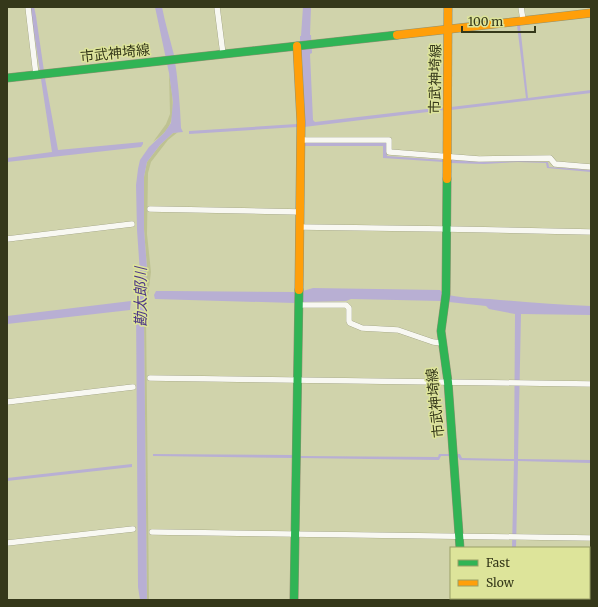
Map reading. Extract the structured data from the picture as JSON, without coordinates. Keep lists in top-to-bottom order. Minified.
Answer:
{"streets":{"main road":["市武神埼線"]},"water":["勘太郎川"],"legend":["Fast","Slow"],"scale_bar":"100 m"}
